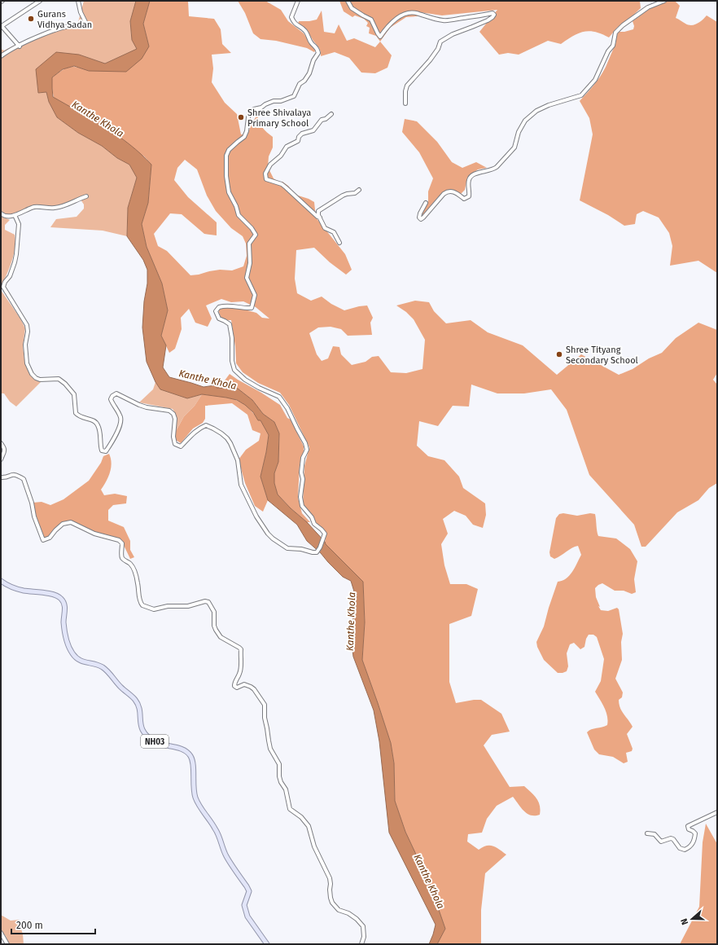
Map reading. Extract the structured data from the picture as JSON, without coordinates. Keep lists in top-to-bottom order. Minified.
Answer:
{"streets":{"main road":["NH03"]},"water":["Kanthe Khola"],"places":["Gurans Vidhya Sadan","Shree Shivalaya Primary School","Shree Tityang Secondary School"],"scale_bar":"200 m","north":"left"}
